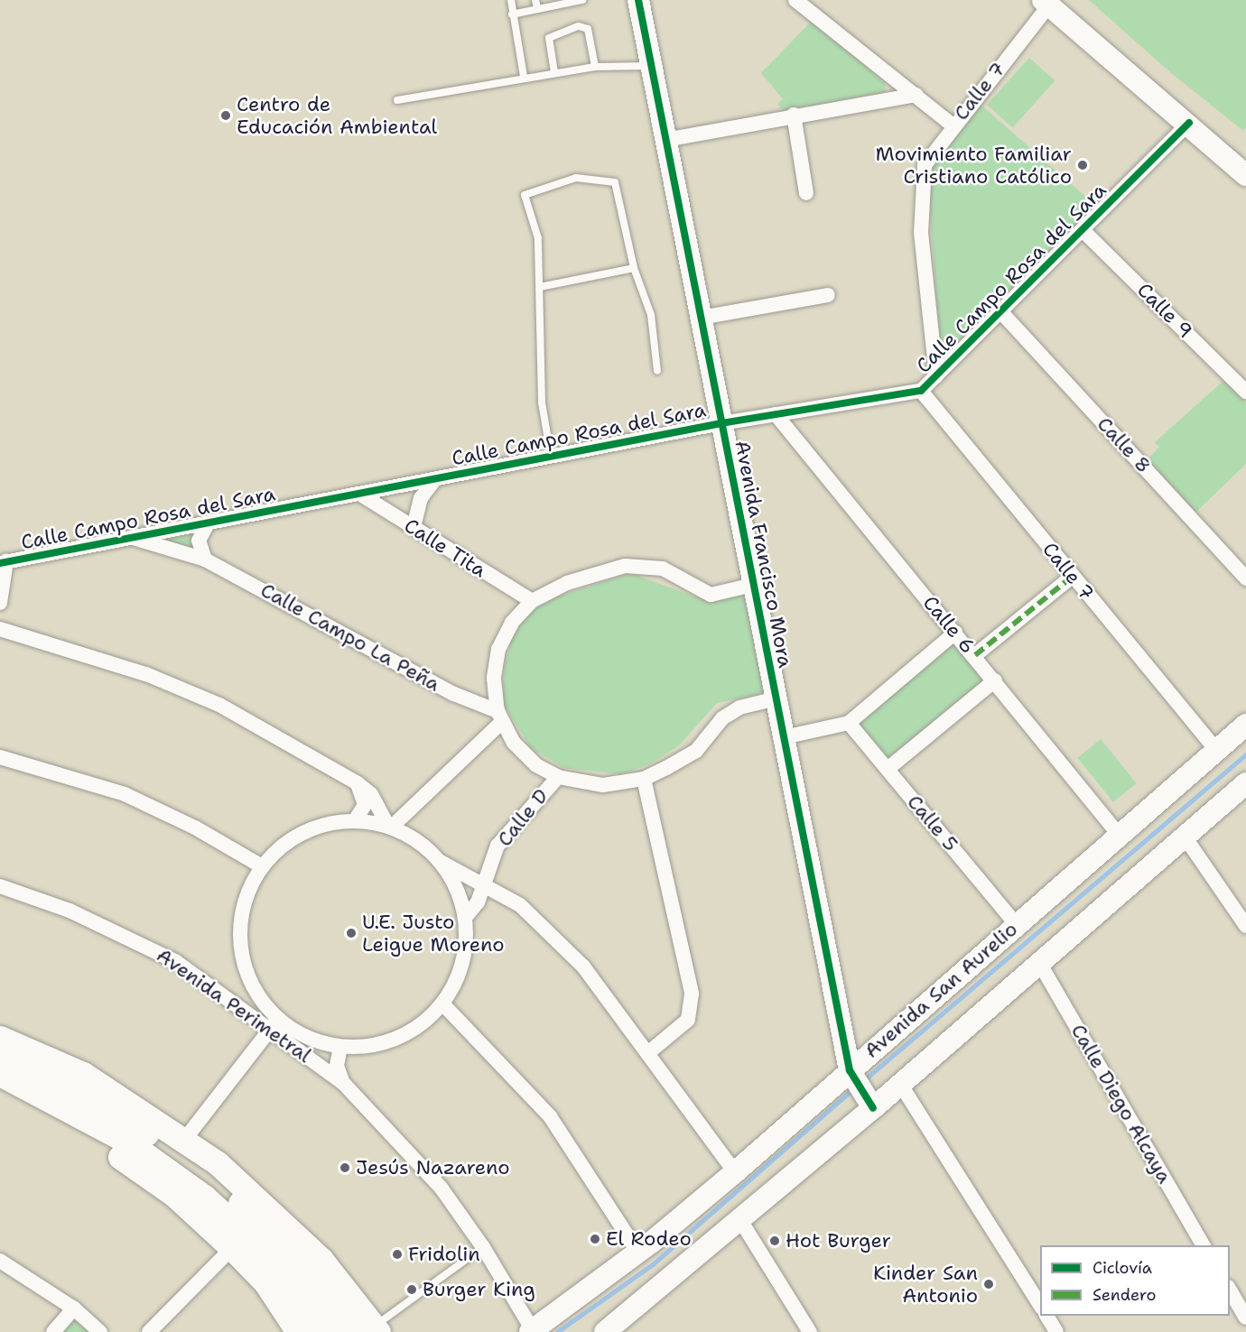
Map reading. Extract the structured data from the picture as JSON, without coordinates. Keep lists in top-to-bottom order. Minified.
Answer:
{"streets":{"main road":["Avenida Francisco Mora","Avenida San Aurelio"],"street":["Calle 7","Calle Campo Rosa del Sara","Calle 9","Calle 8","Calle Tita","Calle 6","Calle Campo La Peña","Calle D","Calle 5","Avenida Perimetral","Calle Diego Alcaya"]},"crossings":[["Calle 7","Calle Campo Rosa del Sara"],["Calle 7","Avenida San Aurelio"],["Calle Campo Rosa del Sara","Calle 9"],["Calle Campo Rosa del Sara","Calle 8"],["Calle Campo Rosa del Sara","Calle Tita"],["Calle Campo Rosa del Sara","Avenida Francisco Mora"],["Calle Campo Rosa del Sara","Calle 6"],["Calle Campo Rosa del Sara","Calle Campo La Peña"],["Avenida Francisco Mora","Avenida San Aurelio"],["Calle 6","Avenida San Aurelio"],["Calle 5","Avenida San Aurelio"],["Avenida San Aurelio","Avenida Perimetral"],["Avenida San Aurelio","Calle Diego Alcaya"]],"places":["Centro de Educación Ambiental","Movimiento Familiar Cristiano Católico","U.E. Justo Leigue Moreno","Jesús Nazareno","El Rodeo","Hot Burger","Fridolin","Kinder San Antonio","Burger King"],"legend":["Ciclovía","Sendero"]}
